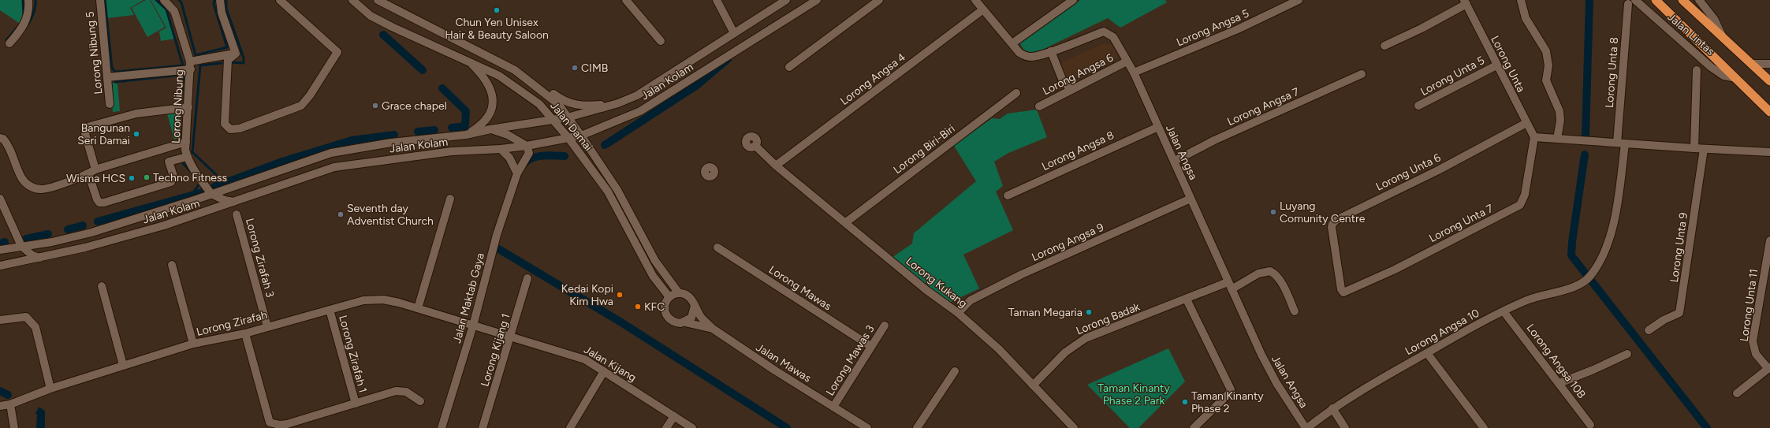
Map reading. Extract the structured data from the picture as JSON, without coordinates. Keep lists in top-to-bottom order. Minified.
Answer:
{"streets":{"highway":["Jalan Lintas"],"street":["Lorong Angsa 5","Lorong Nibung 5","Lorong Unta","Lorong Unta 8","Lorong Angsa 6","Lorong Unta 5","Lorong Angsa 4","Jalan Kolam","Lorong Nibung","Lorong Angsa 7","Jalan Damai","Lorong Biri-Biri","Lorong Angsa 8","Jalan Angsa","Lorong Unta 6","Lorong Unta 7","Lorong Angsa 9","Lorong Unta 9","Lorong Zirafah 3","Lorong Kukang","Lorong Mawas","Jalan Maktab Gaya","Lorong Unta 11","Lorong Badak","Lorong Zirafah","Lorong Angsa 10","Lorong Kijang 1","Lorong Zirafah 1","Lorong Mawas 3","Lorong Angsa 10B","Jalan Mawas","Jalan Kijang"]},"crossings":[["Lorong Angsa 5","Jalan Angsa"],["Lorong Unta","Lorong Unta 5"],["Lorong Unta","Lorong Unta 6"],["Lorong Unta","Lorong Unta 7"],["Lorong Unta 8","Lorong Angsa 10"],["Lorong Angsa 6","Jalan Angsa"],["Lorong Angsa 4","Jalan Angsa"],["Lorong Angsa 4","Lorong Kukang"],["Jalan Kolam","Lorong Nibung"],["Jalan Kolam","Jalan Damai"],["Jalan Kolam","Jalan Maktab Gaya"],["Lorong Angsa 7","Jalan Angsa"],["Jalan Damai","Jalan Mawas"],["Lorong Biri-Biri","Lorong Kukang"],["Lorong Angsa 8","Jalan Angsa"],["Jalan Angsa","Lorong Angsa 9"],["Jalan Angsa","Lorong Badak"],["Jalan Angsa","Lorong Angsa 10"],["Lorong Unta 6","Lorong Unta 7"],["Lorong Angsa 9","Lorong Kukang"],["Lorong Zirafah 3","Lorong Zirafah"],["Lorong Kukang","Lorong Badak"],["Lorong Mawas","Lorong Mawas 3"],["Jalan Maktab Gaya","Lorong Zirafah"],["Jalan Maktab Gaya","Jalan Kijang"],["Lorong Zirafah","Lorong Zirafah 1"],["Lorong Zirafah","Jalan Kijang"],["Lorong Angsa 10","Lorong Angsa 10B"],["Lorong Kijang 1","Jalan Kijang"],["Lorong Mawas 3","Jalan Mawas"]],"parks":["Taman Kinanty Phase 2 Park"],"places":["Chun Yen Unisex Hair & Beauty Saloon","CIMB","Grace chapel","Bangunan Seri Damai","Techno Fitness","Wisma HCS","Luyang Comunity Centre","Seventh day Adventist Church","Kedai Kopi Kim Hwa","KFC","Taman Megaria","Taman Kinanty Phase 2"]}
